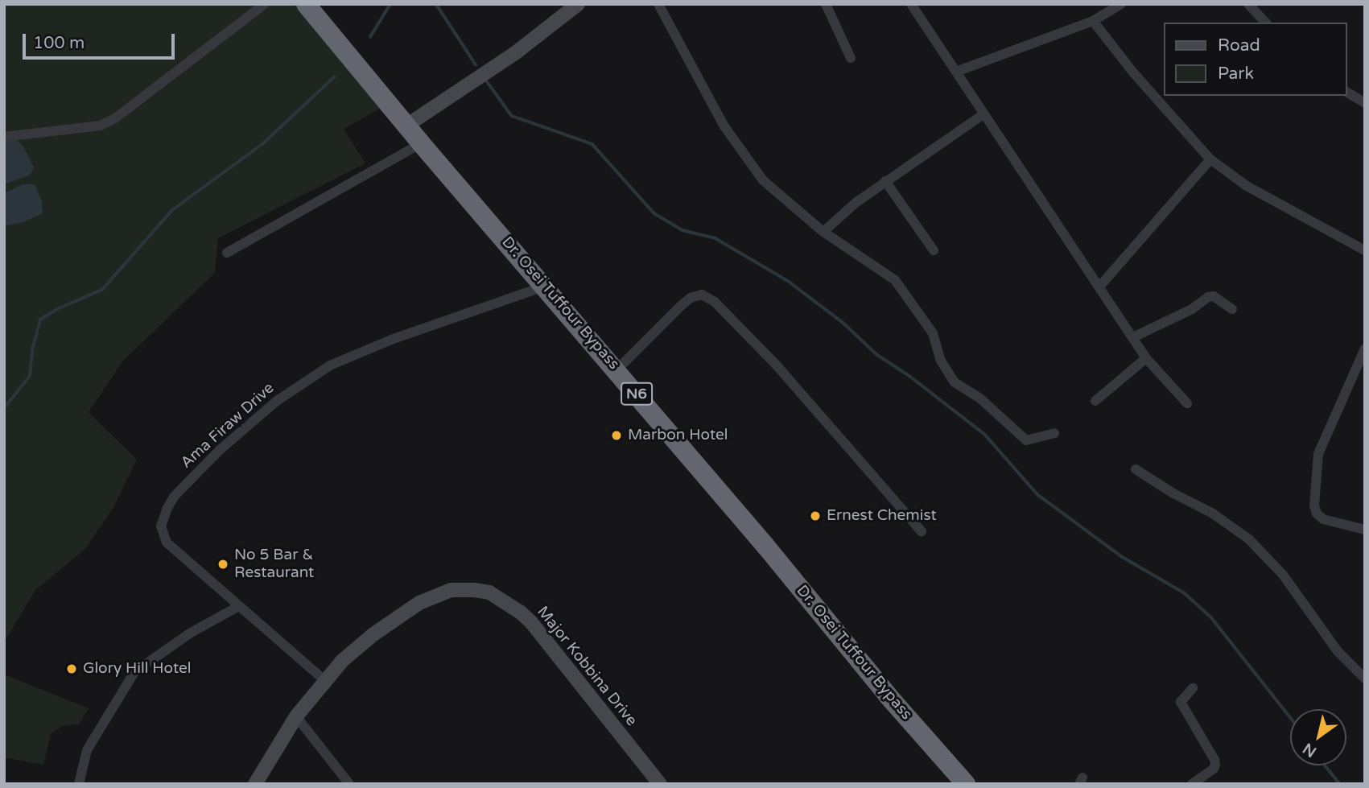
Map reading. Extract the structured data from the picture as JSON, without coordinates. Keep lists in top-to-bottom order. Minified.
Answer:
{"streets":{"highway":["Dr. Osei Tuffour Bypass","N6"],"street":["Ama Firaw Drive","Major Kobbina Drive"]},"crossings":[["Dr. Osei Tuffour Bypass","Ama Firaw Drive"],["Ama Firaw Drive","Major Kobbina Drive"]],"places":["Marbon Hotel","Ernest Chemist","No 5 Bar & Restaurant","Glory Hill Hotel"],"legend":["Road","Park"],"scale_bar":"100 m","north":"bottom left"}
